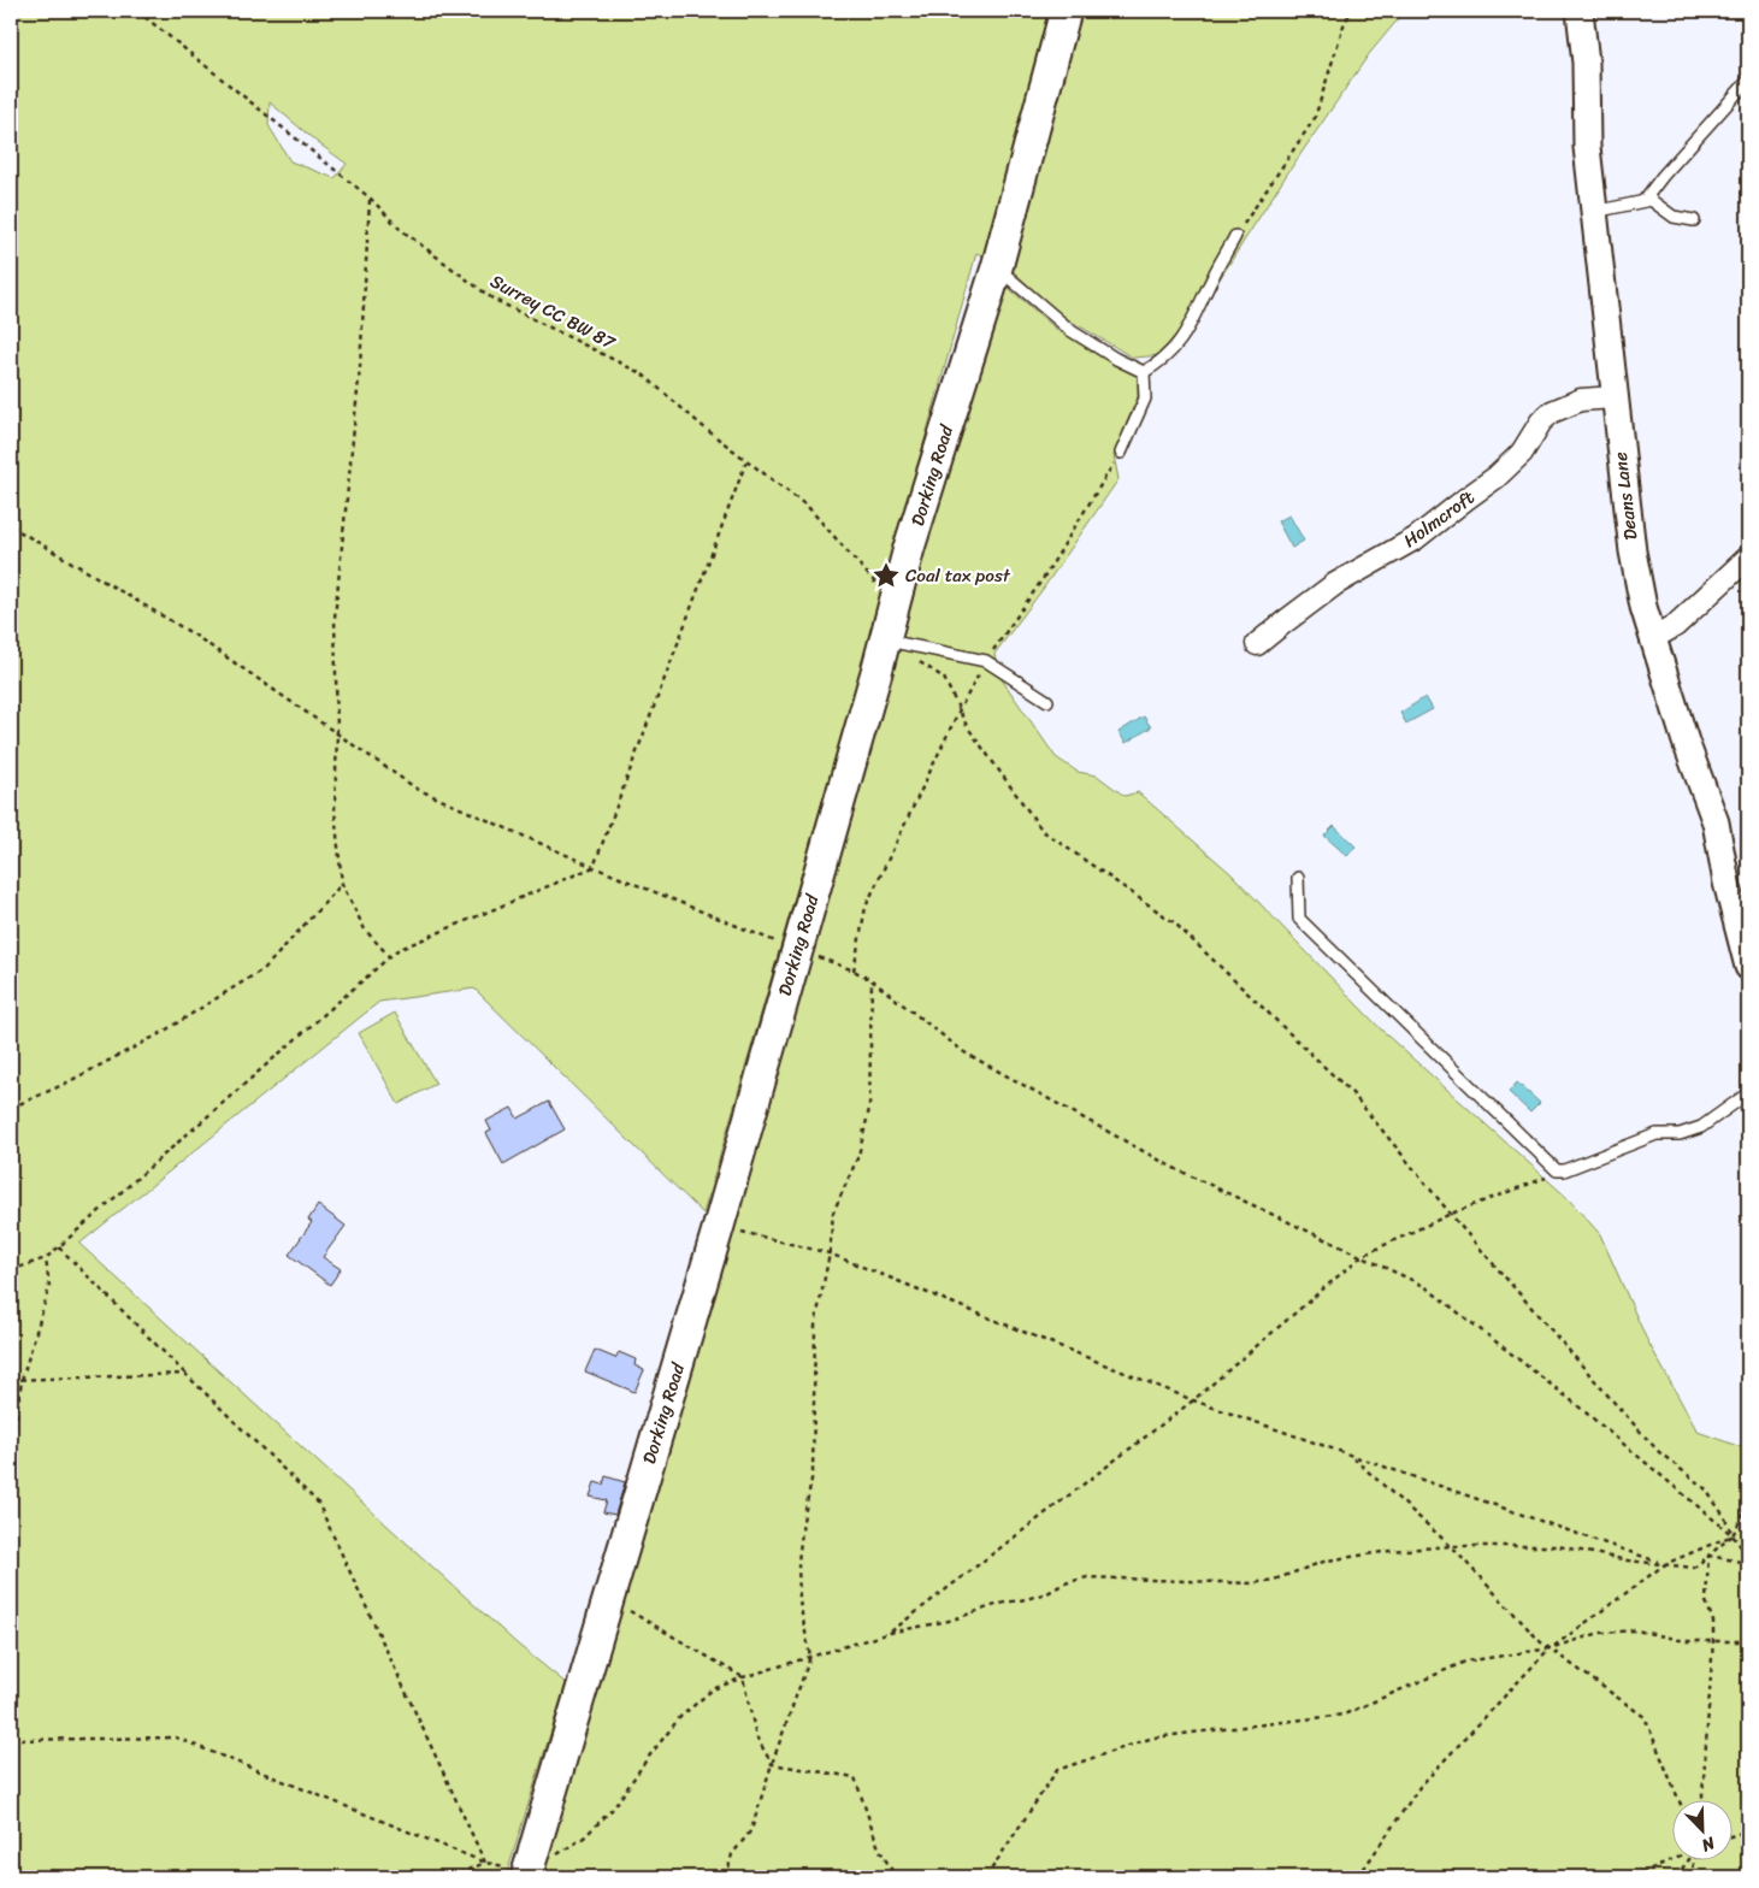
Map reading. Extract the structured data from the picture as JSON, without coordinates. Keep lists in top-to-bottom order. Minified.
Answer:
{"streets":{"main road":["Dorking Road"],"street":["Deans Lane","Holmcroft"],"path":["Surrey CC BW 87"]},"crossings":[["Deans Lane","Holmcroft"]],"places":{"place":["Coal tax post"]},"north":"bottom right"}
